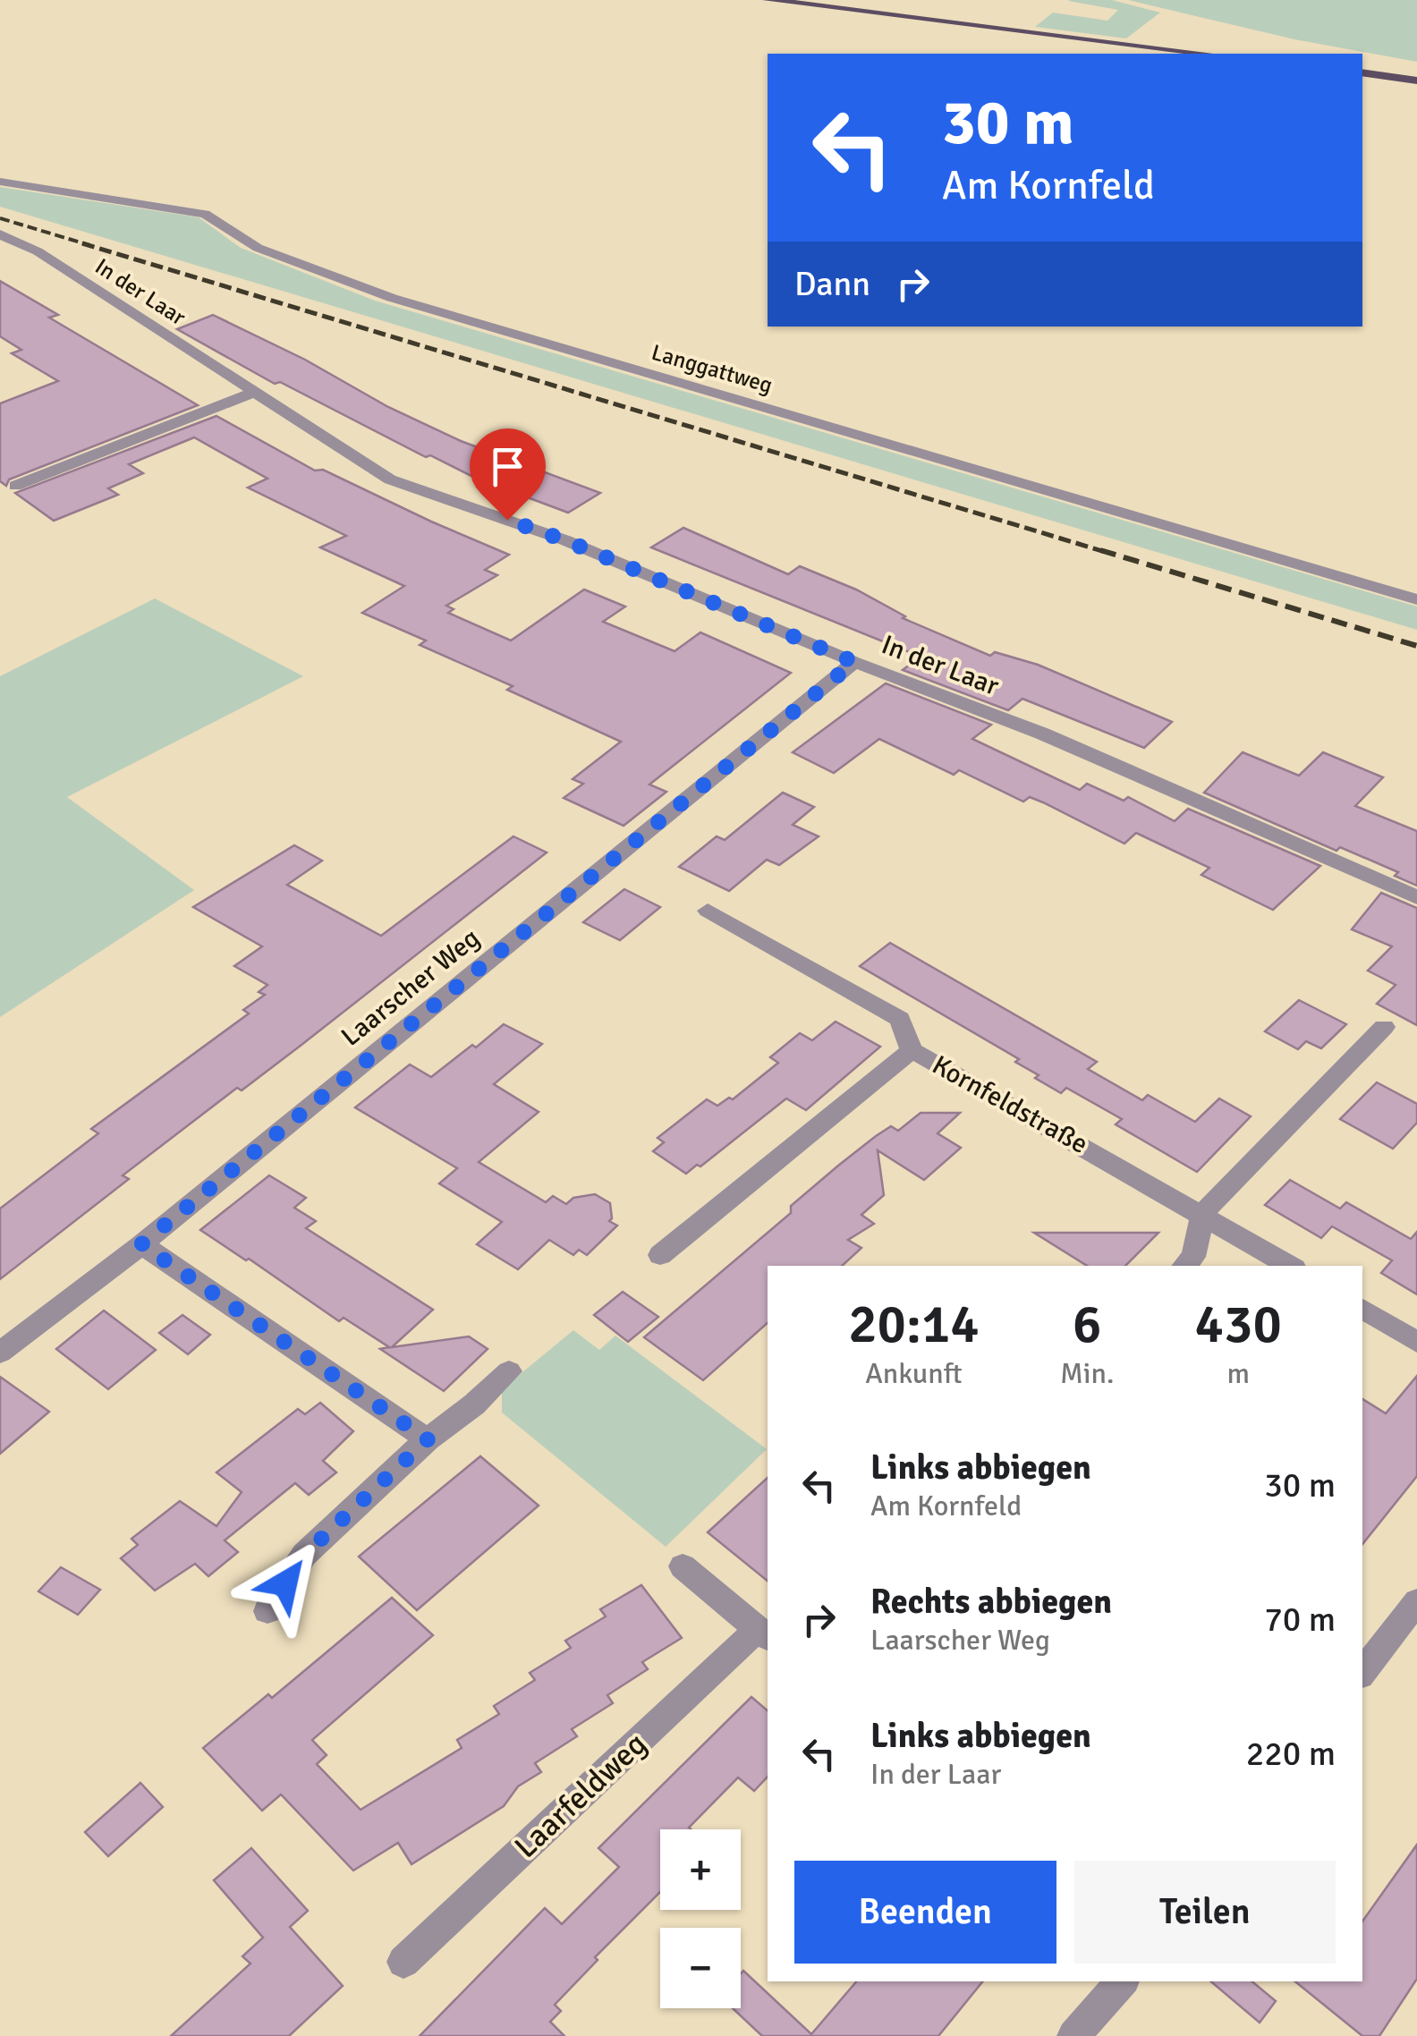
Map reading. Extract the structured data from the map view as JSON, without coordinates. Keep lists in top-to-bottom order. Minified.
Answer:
{"streets":{"street":["In der Laar","Langgattweg","Laarscher Weg","Kornfeldstraße","Laarfeldweg"]},"crossings":[["In der Laar","Laarscher Weg"]],"page":{"turn":["30 m","Am Kornfeld"],"then":"Dann","eta":["20:14","Ankunft","6","Min.","430","m"],"list":[{"name":"Links abbiegen","note":"Am Kornfeld","value":"30 m"},{"name":"Rechts abbiegen","note":"Laarscher Weg","value":"70 m"},{"name":"Links abbiegen","note":"In der Laar","value":"220 m"}],"map_buttons":["+","−"],"buttons":["Beenden","Teilen"]}}
